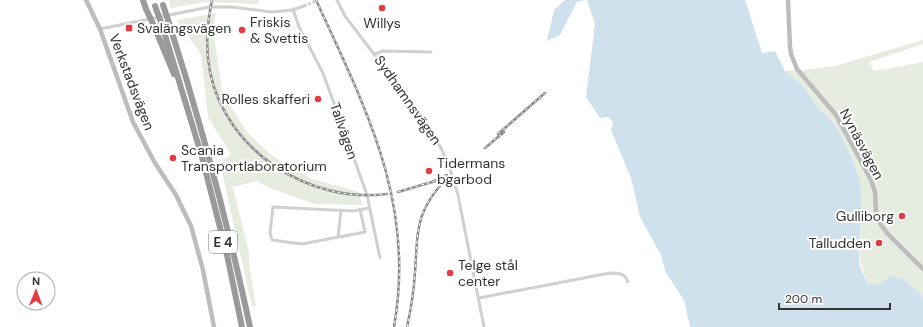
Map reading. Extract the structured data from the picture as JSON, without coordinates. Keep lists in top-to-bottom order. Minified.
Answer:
{"streets":{"highway":["E 4"],"main road":["Verkstadsvägen","Nynäsvägen"],"street":["Sydhamnsvägen","Tallvägen"]},"places":{"other":["Willys","Friskis & Svettis","Rolles skafferi","Scania Transportlaboratorium","Tidermans bgarbod","Gulliborg","Talludden","Telge stål center"],"transit":["Svalängsvägen"]},"scale_bar":"200 m","north":"top"}
